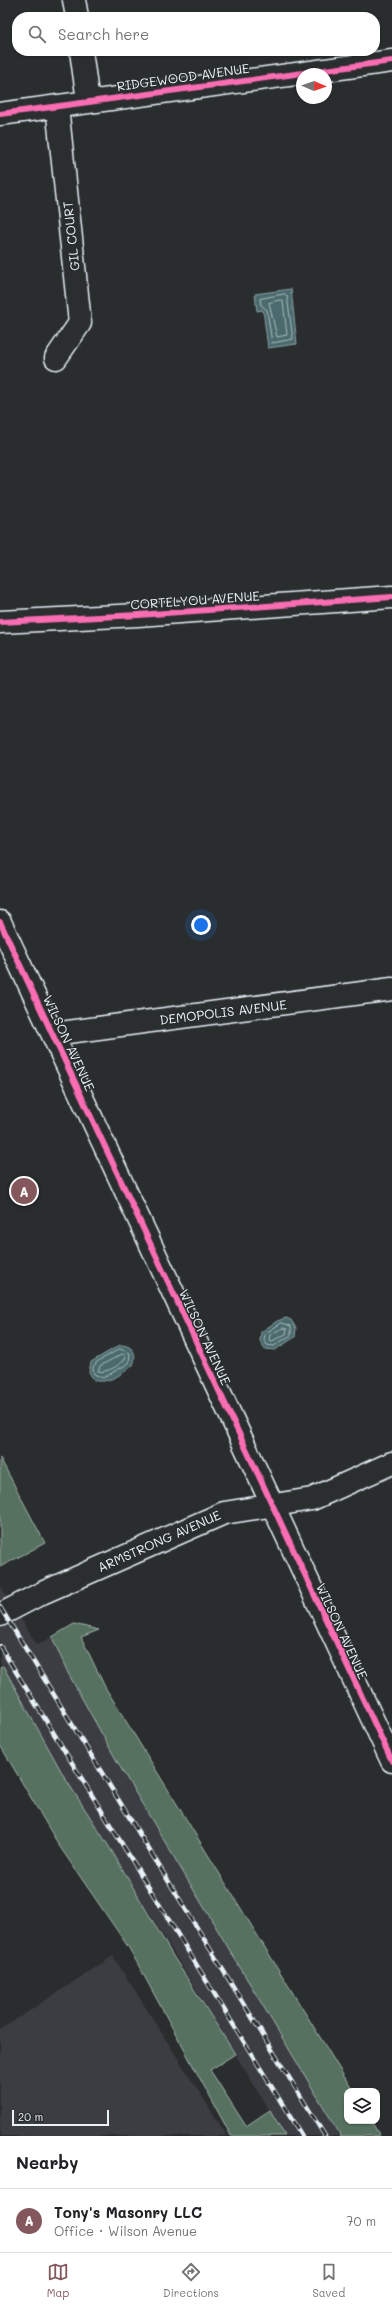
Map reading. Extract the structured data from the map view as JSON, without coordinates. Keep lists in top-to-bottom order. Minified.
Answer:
{"streets":{"street":["RIDGEWOOD AVENUE","GIL COURT","CORTELYOU AVENUE","DEMOPOLIS AVENUE","WILSON AVENUE","ARMSTRONG AVENUE"]},"crossings":[["RIDGEWOOD AVENUE","GIL COURT"],["DEMOPOLIS AVENUE","WILSON AVENUE"],["WILSON AVENUE","ARMSTRONG AVENUE"]],"scale_bar":"20 m","north":"right","page":{"search":"Search here","pins":"A","scale":"20 m","heading":"Nearby","list":[{"mark":"A","name":"Tony's Masonry LLC","note":"Office · Wilson Avenue","value":"70 m"}],"nav":["Map","Directions","Saved"]}}
